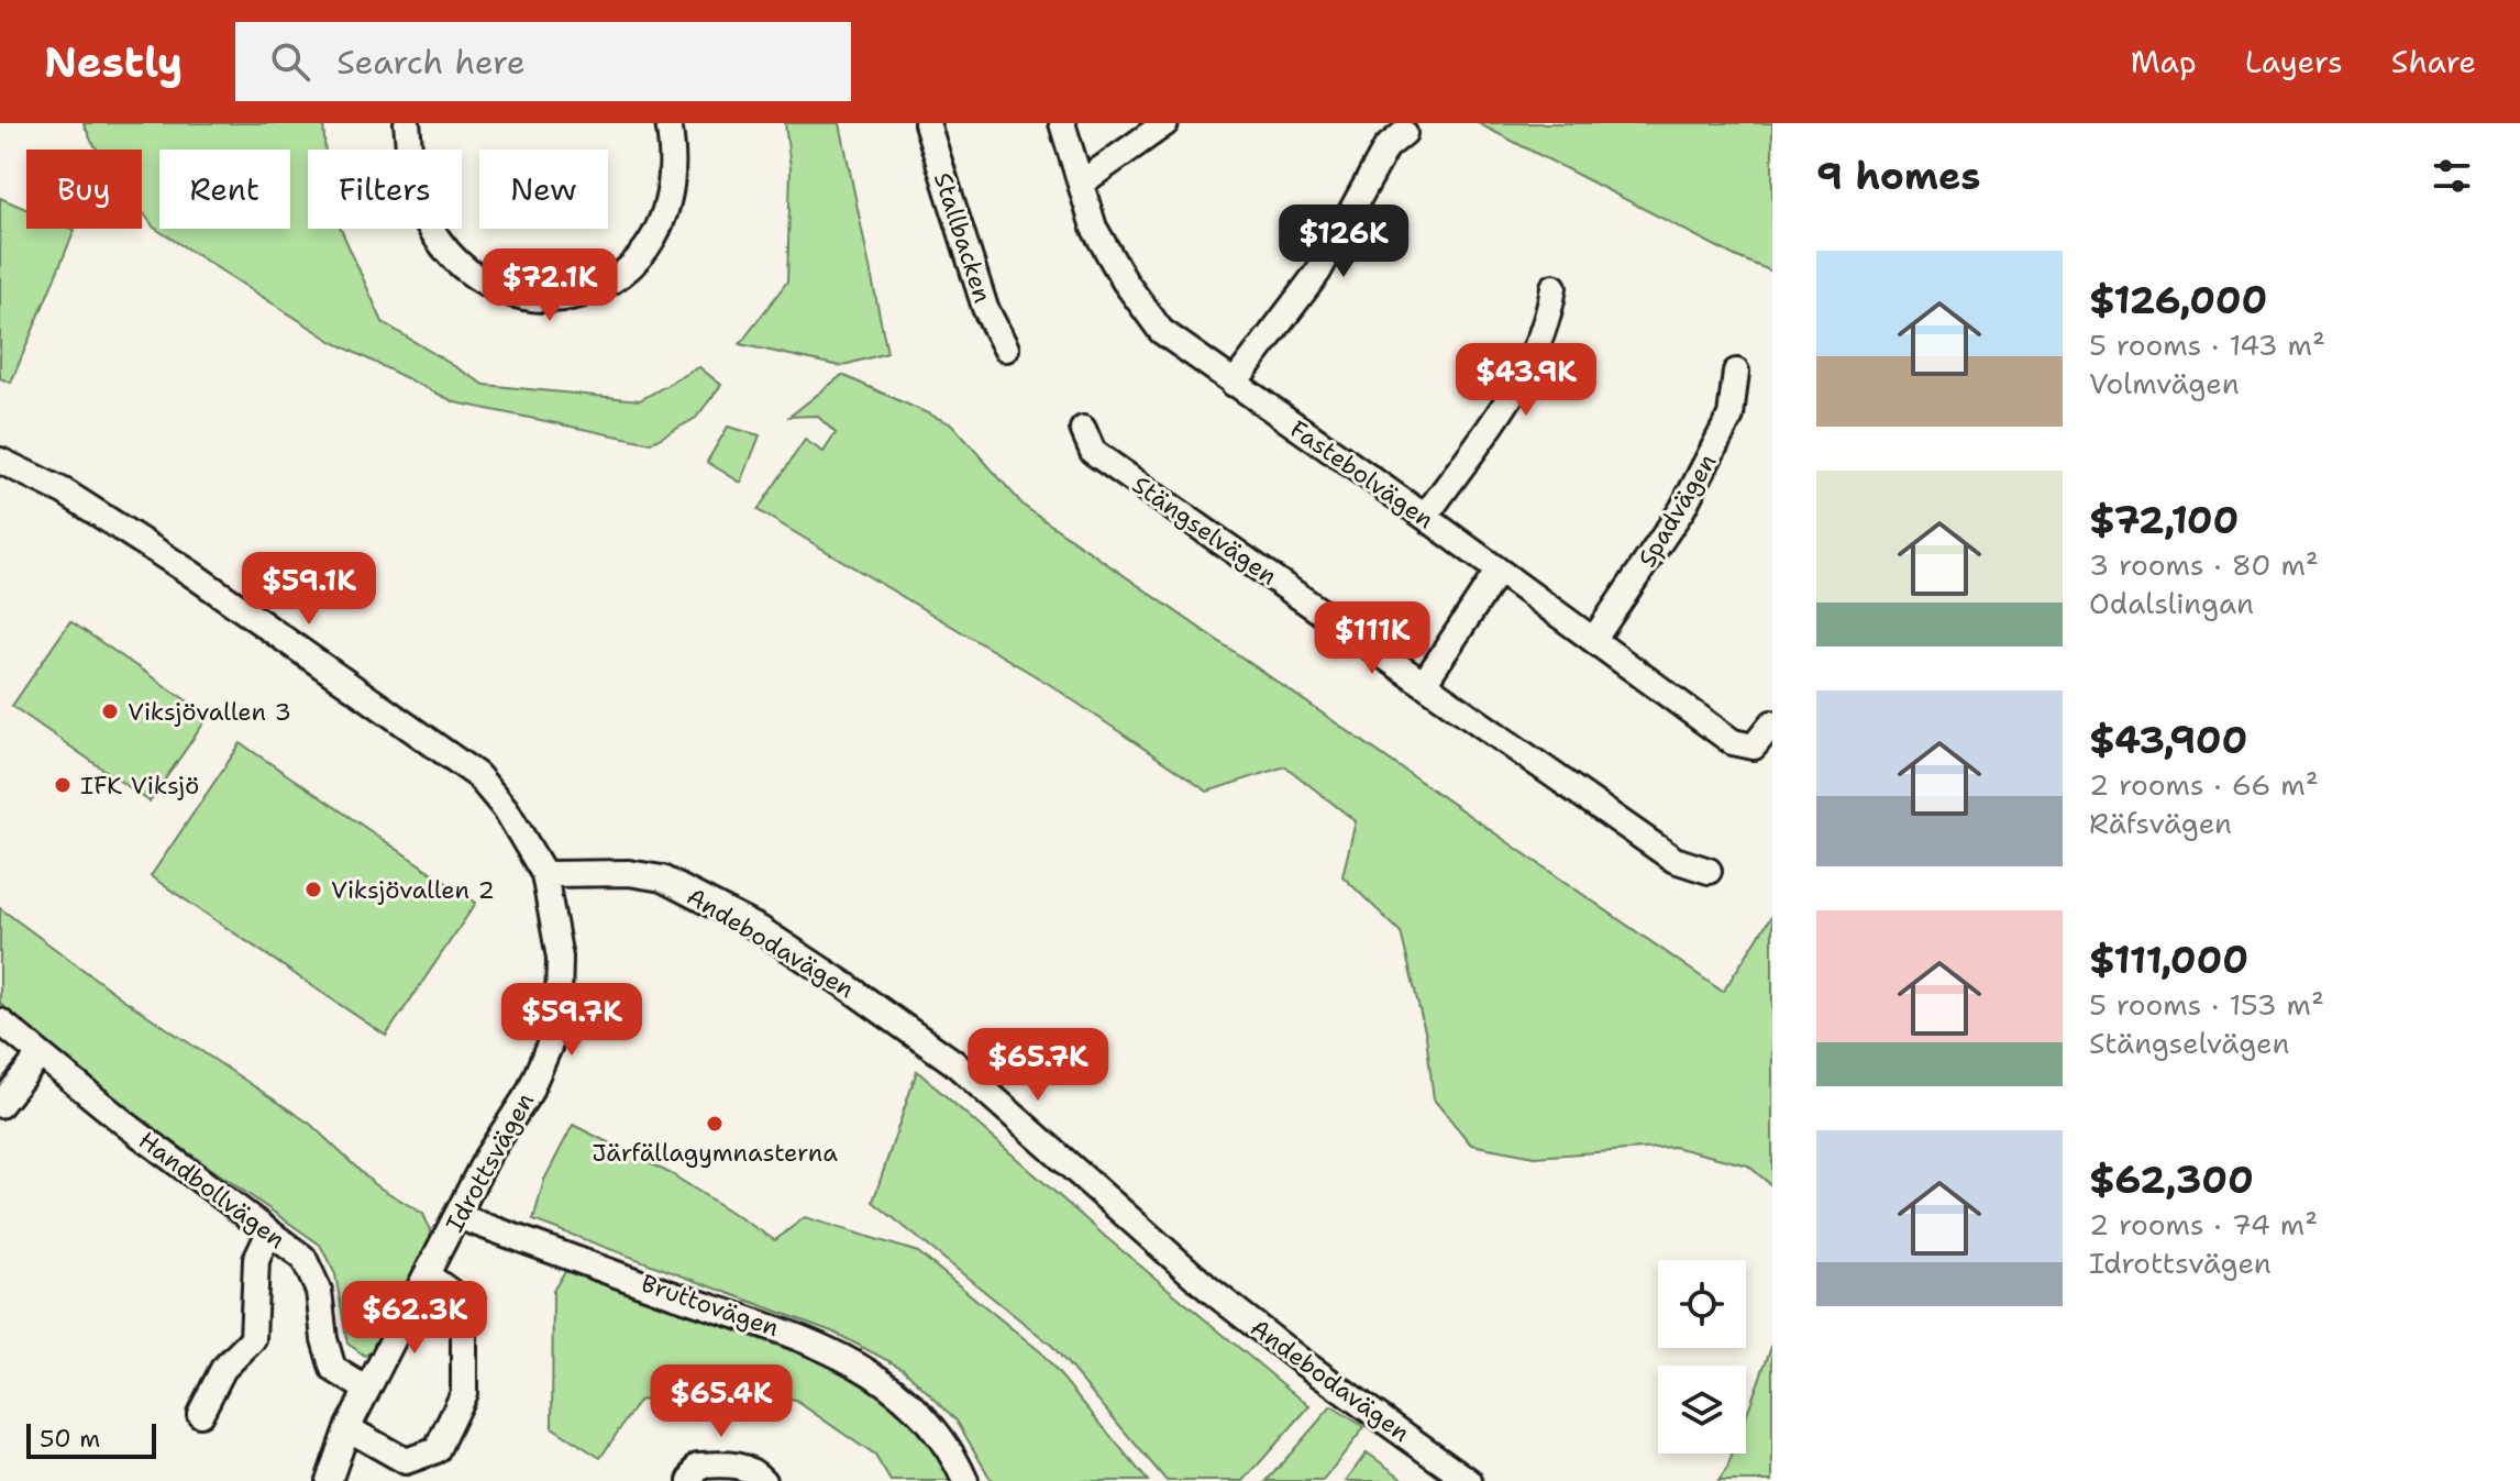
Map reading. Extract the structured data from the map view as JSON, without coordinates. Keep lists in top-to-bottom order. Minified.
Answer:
{"streets":{"street":["Stallbacken","Fastebolvägen","Spadvägen","Stängselvägen","Andebodavägen","Idrottsvägen","Handbollvägen","Bruttovägen"]},"crossings":[["Fastebolvägen","Spadvägen"],["Andebodavägen","Idrottsvägen"],["Idrottsvägen","Handbollvägen"],["Idrottsvägen","Bruttovägen"]],"places":["Viksjövallen 3","IFK Viksjö","Viksjövallen 2","Järfällagymnasterna"],"scale_bar":"50 m","page":{"header":"Nestly","search":"Search here","nav":["Map","Layers","Share"],"heading":"9 homes","chip":["Buy","Rent","Filters","New"],"price":["$126K","$72.1K","$43.9K","$59.1K","$111K","$59.7K","$65.7K","$62.3K","$65.4K"],"list":[{"name":"$126,000","note":"5 rooms · 143 m² · Volmvägen"},{"name":"$72,100","note":"3 rooms · 80 m² · Odalslingan"},{"name":"$43,900","note":"2 rooms · 66 m² · Räfsvägen"},{"name":"$111,000","note":"5 rooms · 153 m² · Stängselvägen"},{"name":"$62,300","note":"2 rooms · 74 m² · Idrottsvägen"}],"scale":"50 m"}}
